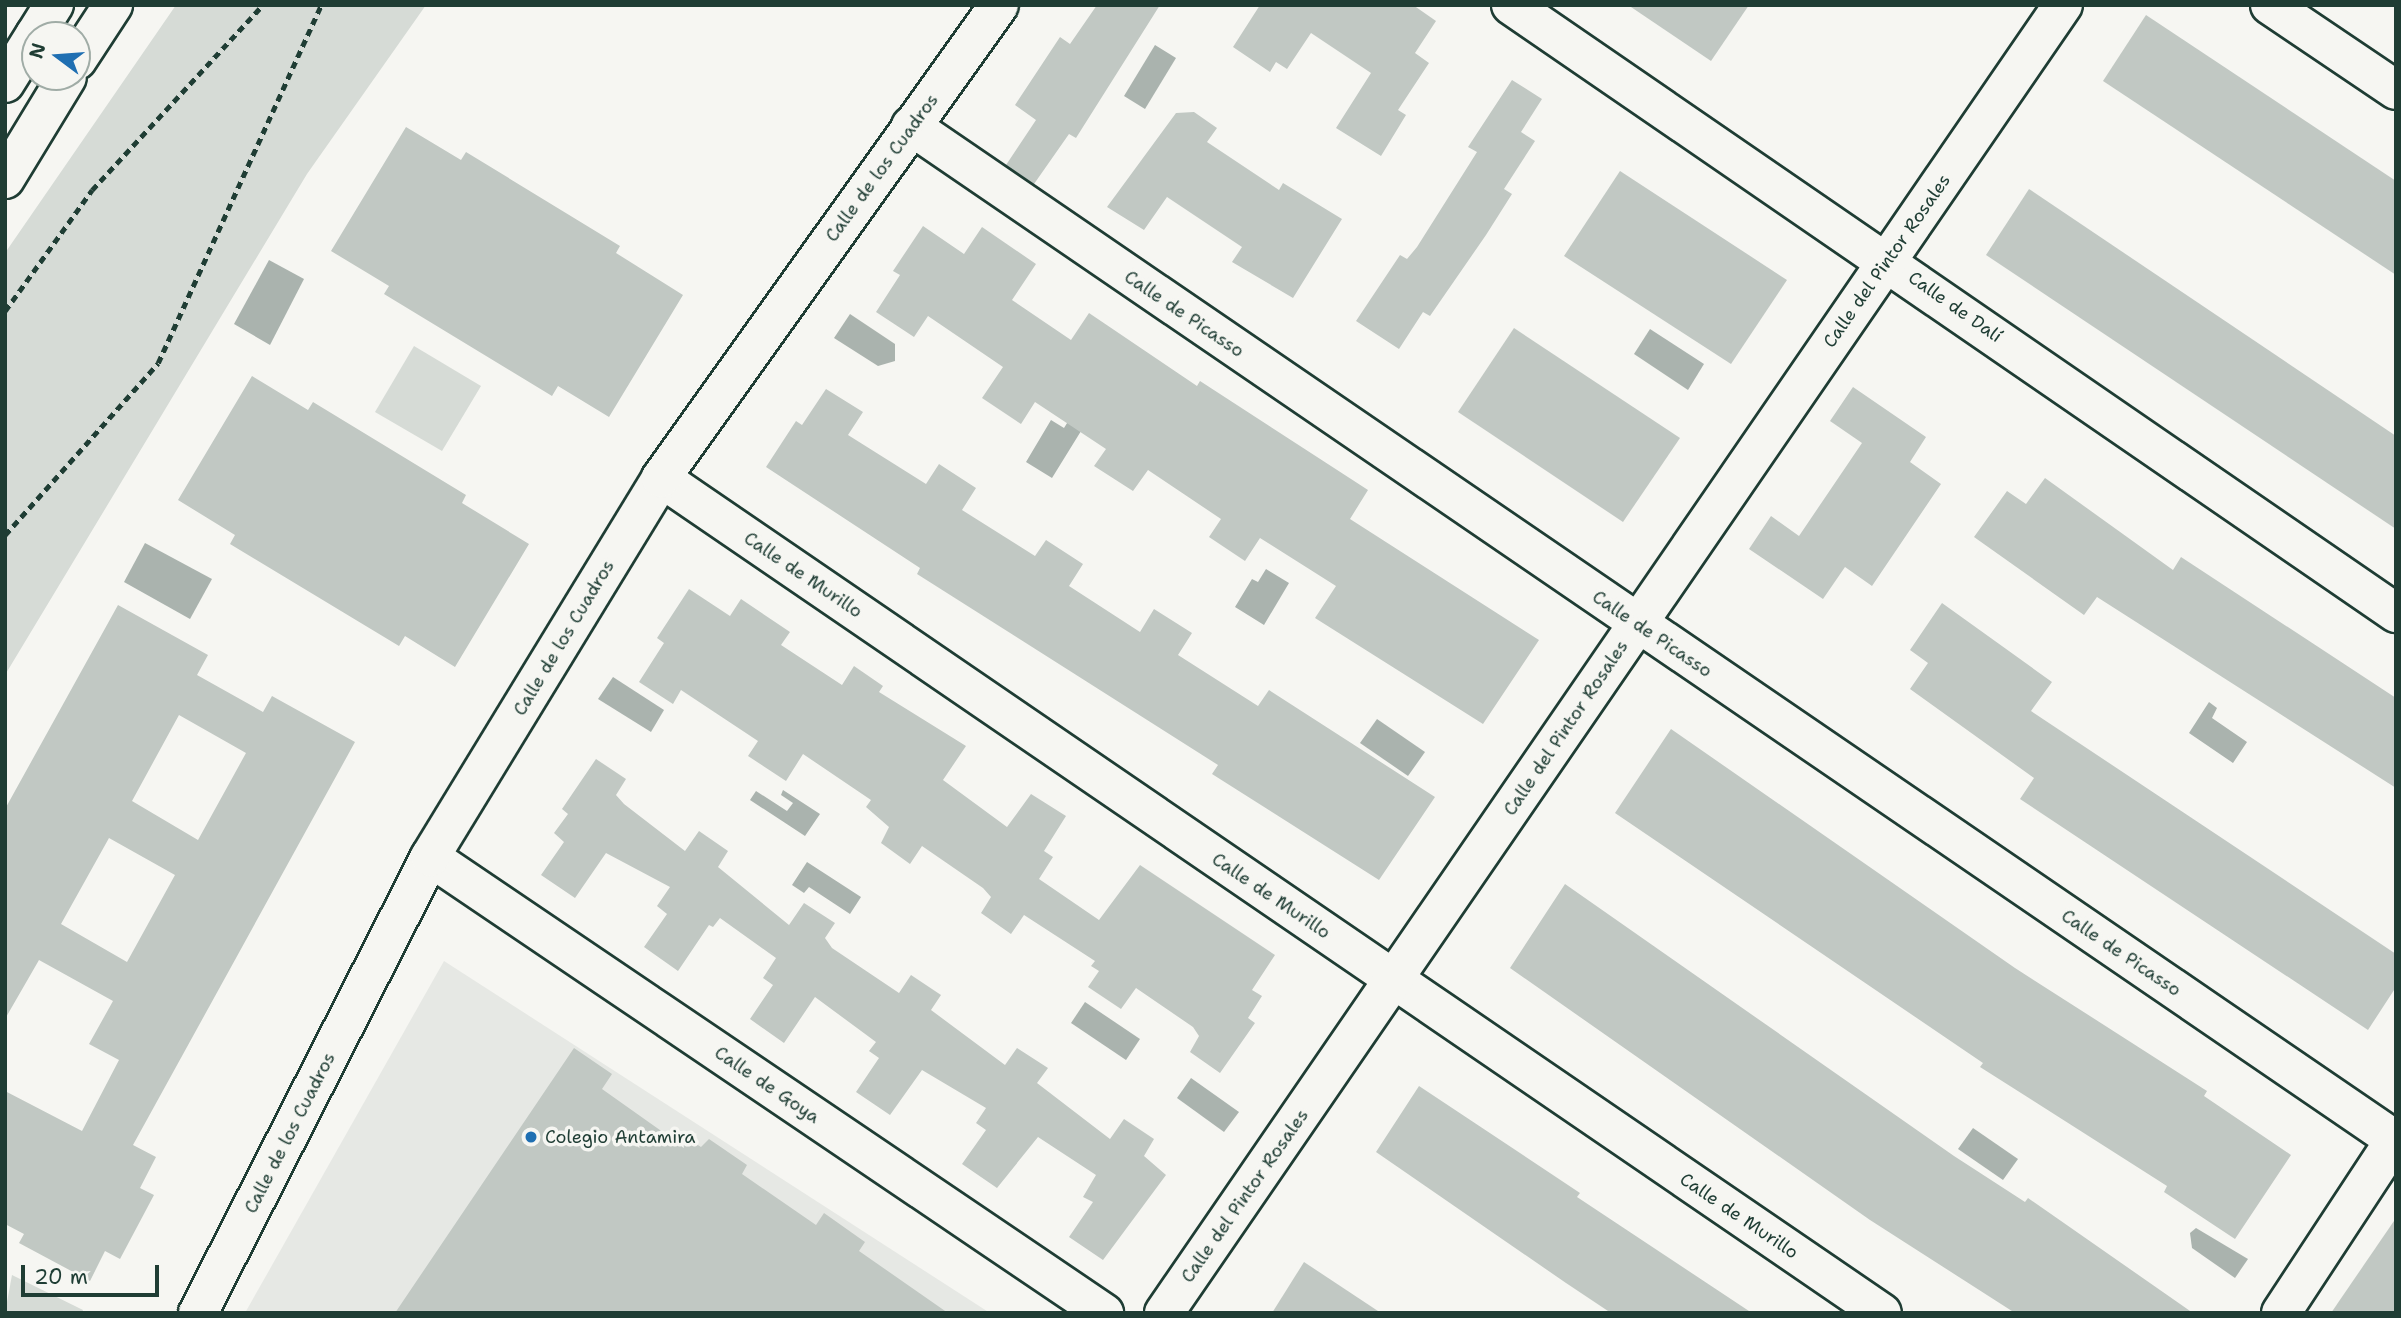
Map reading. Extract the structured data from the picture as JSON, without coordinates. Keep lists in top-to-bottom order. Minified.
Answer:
{"streets":{"street":["Calle de los Cuadros","Calle del Pintor Rosales","Calle de Dalí","Calle de Picasso","Calle de Murillo","Calle de Goya"]},"crossings":[["Calle de los Cuadros","Calle de Picasso"],["Calle de los Cuadros","Calle de Murillo"],["Calle de los Cuadros","Calle de Goya"],["Calle del Pintor Rosales","Calle de Dalí"],["Calle del Pintor Rosales","Calle de Picasso"],["Calle del Pintor Rosales","Calle de Murillo"]],"places":["Colegio Antamira"],"scale_bar":"20 m","north":"left"}
